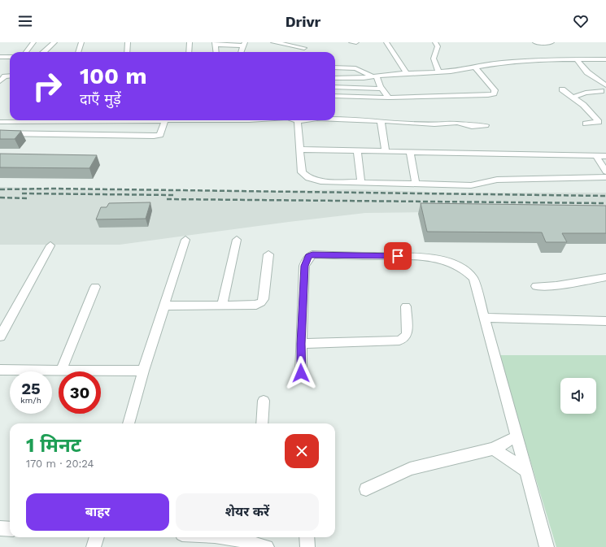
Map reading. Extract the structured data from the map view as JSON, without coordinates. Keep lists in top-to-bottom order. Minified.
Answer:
{"page":{"header":"Drivr","turn":["100 m","दाएँ मुड़ें"],"speed":"25 km/h","limit":"30","heading":["1 मिनट","170 m · 20:24"],"buttons":["बाहर","शेयर करें"]}}
